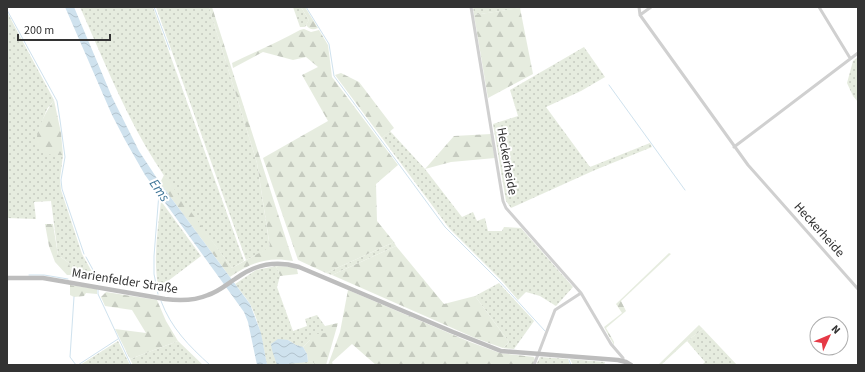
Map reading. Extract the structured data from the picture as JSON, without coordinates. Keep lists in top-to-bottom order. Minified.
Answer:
{"streets":{"main road":["Heckerheide","Marienfelder Straße"]},"crossings":[["Heckerheide","Marienfelder Straße"]],"water":["Ems"],"scale_bar":"200 m","north":"top right"}
